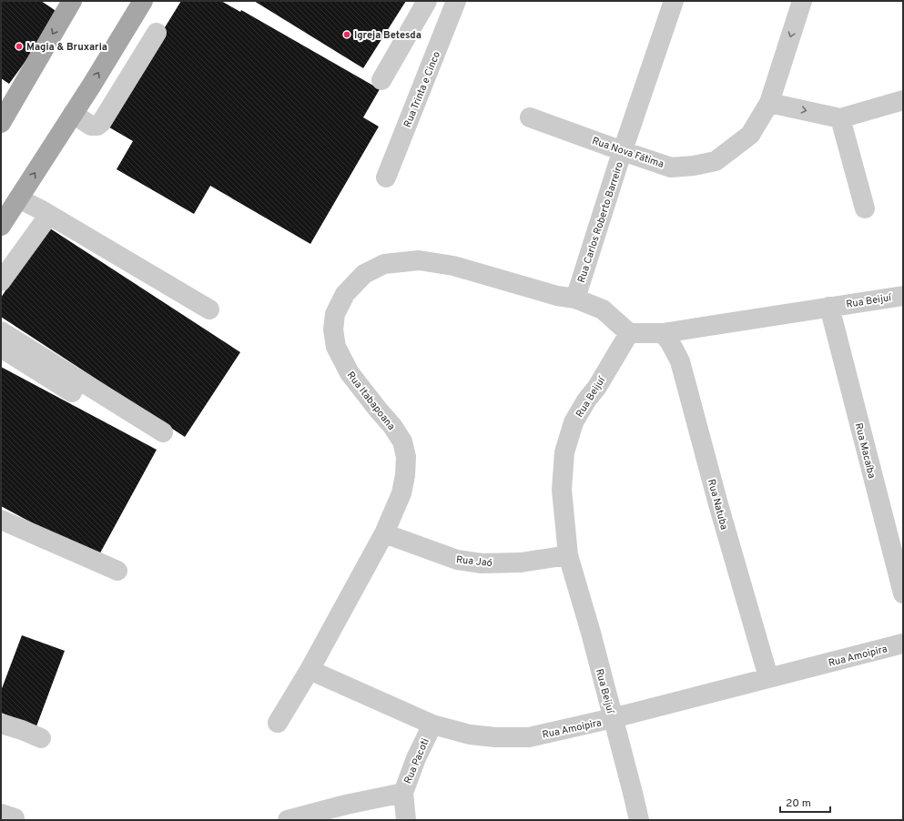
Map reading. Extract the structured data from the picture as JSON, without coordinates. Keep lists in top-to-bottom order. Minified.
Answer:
{"streets":{"street":["Rua Trinta e Cinco","Rua Nova Fátima","Rua Carlos Roberto Barreiro","Rua Beijuí","Rua Itabapoana","Rua Macaíba","Rua Natuba","Rua Jaó","Rua Amoipira","Rua Pacoti"]},"crossings":[["Rua Nova Fátima","Rua Carlos Roberto Barreiro"],["Rua Carlos Roberto Barreiro","Rua Itabapoana"],["Rua Beijuí","Rua Itabapoana"],["Rua Beijuí","Rua Macaíba"],["Rua Beijuí","Rua Natuba"],["Rua Beijuí","Rua Jaó"],["Rua Beijuí","Rua Amoipira"],["Rua Itabapoana","Rua Jaó"],["Rua Itabapoana","Rua Amoipira"],["Rua Natuba","Rua Amoipira"],["Rua Amoipira","Rua Pacoti"]],"places":["Igreja Betesda","Magia & Bruxaria"],"scale_bar":"20 m"}
